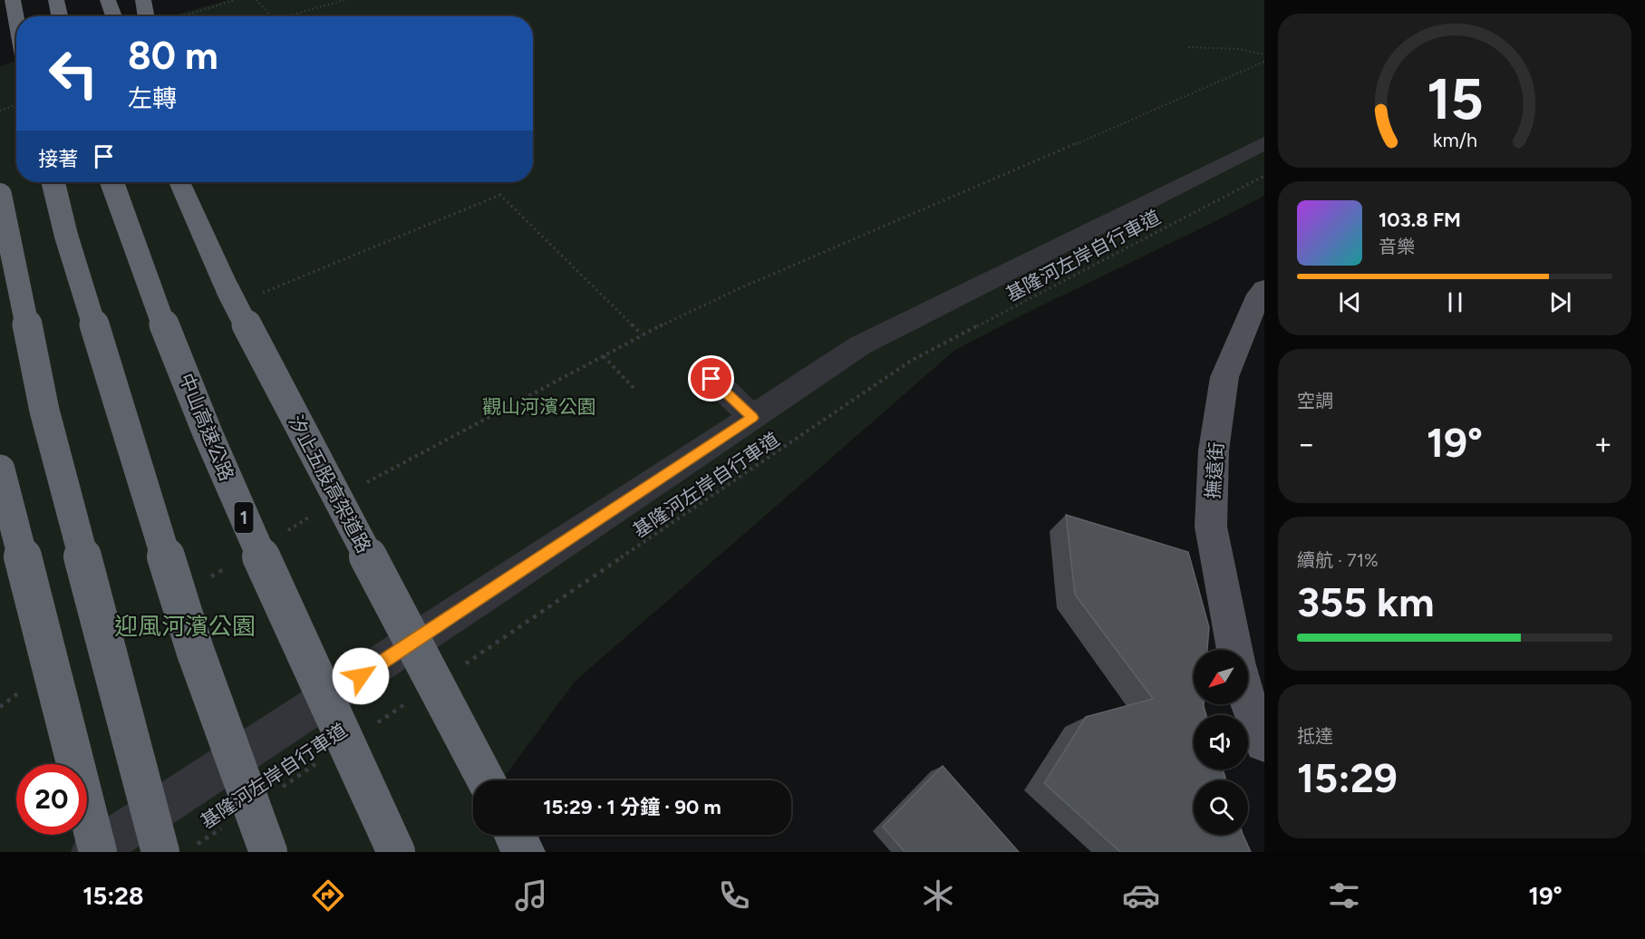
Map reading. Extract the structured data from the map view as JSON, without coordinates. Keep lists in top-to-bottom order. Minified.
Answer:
{"streets":{"highway":["中山高速公路","汐止五股高架道路","1"],"main road":["撫遠街"],"path":["基隆河左岸自行車道"]},"parks":["觀山河濱公園","迎風河濱公園"],"north":"bottom left","page":{"turn":["80 m","左轉"],"then":"接著","song":["103.8 FM","音樂"],"tile":["空調",["續航 · 71%","355 km"],["抵達","15:29"]],"heat":["−","19°","+"],"limit":"20","trip":"15:29 · 1 分鐘 · 90 m","tabs":["15:28","19°"],"gauge":["15","km/h"]}}
